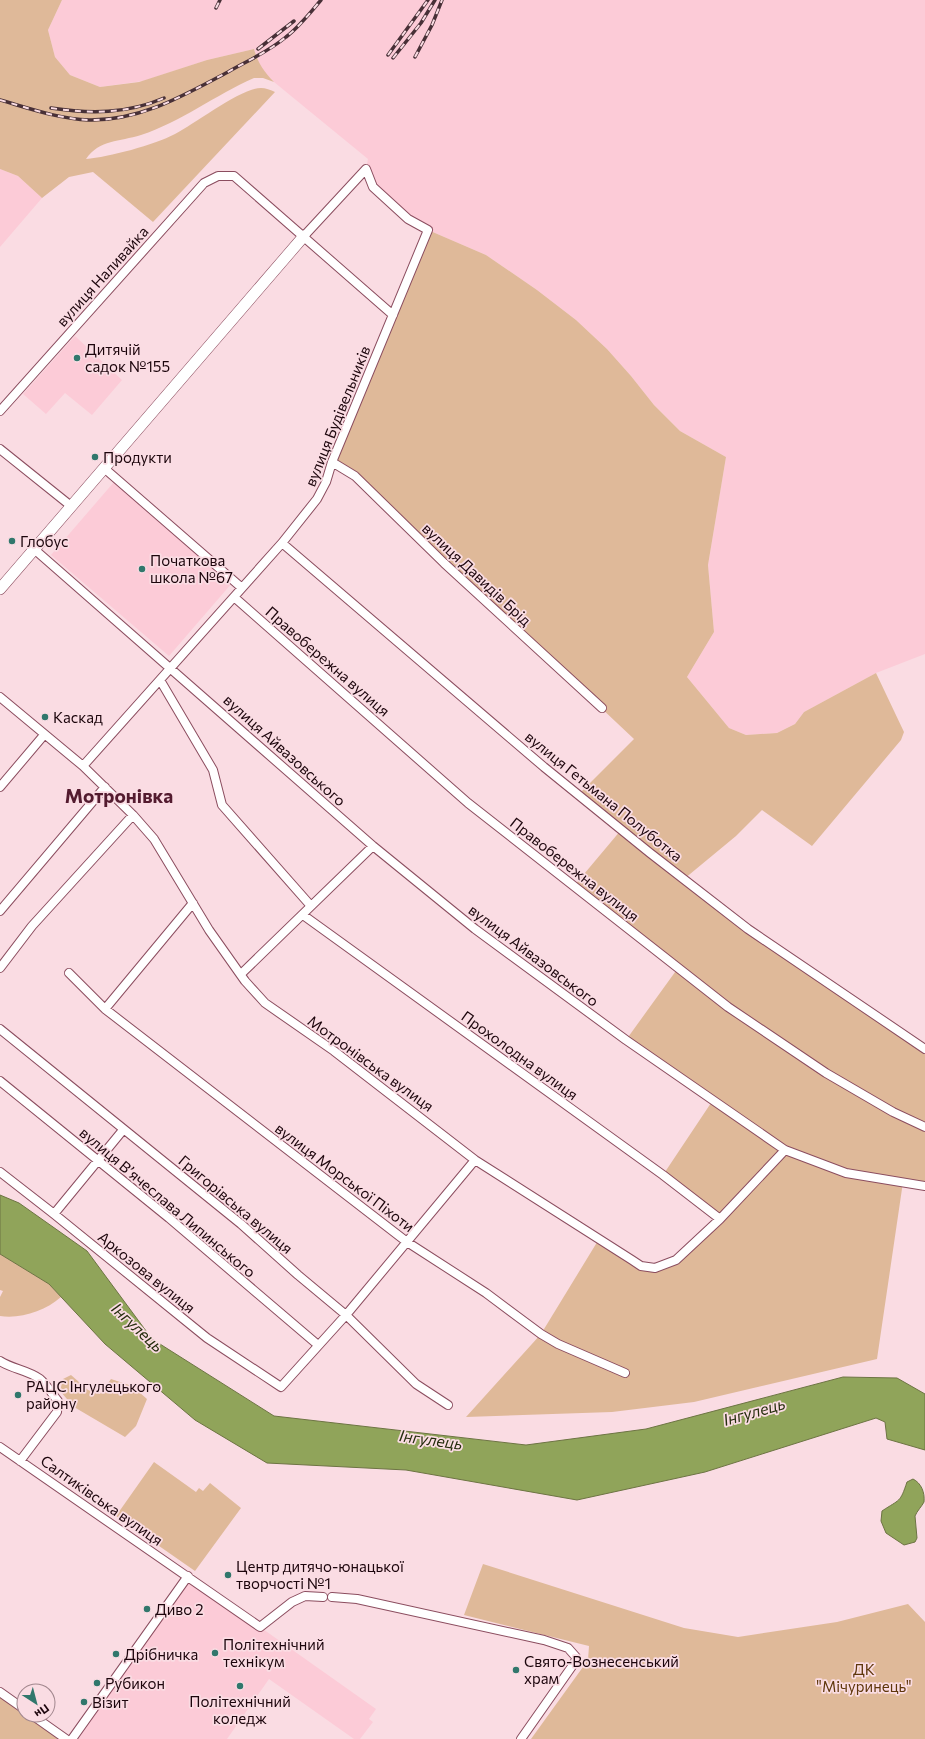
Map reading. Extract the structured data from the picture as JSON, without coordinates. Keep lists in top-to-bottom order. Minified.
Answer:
{"streets":{"street":["вулиця Наливайка","вулиця Будівельників","вулиця Давидів Брід","Правобережна вулиця","вулиця Айвазовського","вулиця Гетьмана Полуботка","Прохолодна вулиця","Мотронівська вулиця","вулиця Морської Піхоти","вулиця В’ячеслава Липинського","Григорівська вулиця","Аркозова вулиця","Салтиківська вулиця"]},"crossings":[["вулиця Наливайка","вулиця Будівельників"],["вулиця Будівельників","вулиця Давидів Брід"],["вулиця Будівельників","Правобережна вулиця"],["вулиця Будівельників","вулиця Айвазовського"],["вулиця Будівельників","вулиця Гетьмана Полуботка"],["вулиця Будівельників","Мотронівська вулиця"],["вулиця Айвазовського","Мотронівська вулиця"],["Прохолодна вулиця","Мотронівська вулиця"],["вулиця В’ячеслава Липинського","Аркозова вулиця"]],"districts":["Мотронівка"],"water":["Інгулець"],"parks":["ДК \"Мічуринець\""],"places":["Дитячій садок №155","Продукти","Глобус","Початкова школа №67","Каскад","РАЦС Інгулецького району","Центр дитячо-юнацької творчості №1","Диво 2","Політехнічний технікум","Дрібничка","Свято-Вознесенський храм","Рубикон","Політехнічний коледж","Візит"],"north":"bottom right"}
